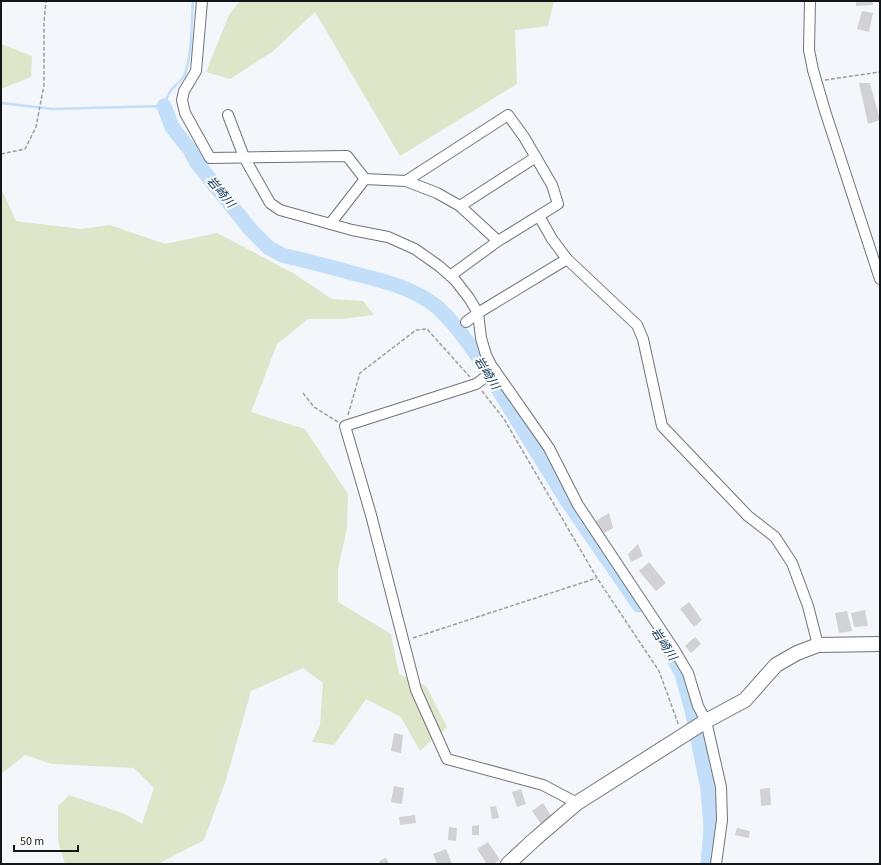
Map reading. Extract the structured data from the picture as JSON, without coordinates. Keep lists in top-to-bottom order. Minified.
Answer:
{"water":["岩崎川"],"scale_bar":"50 m"}
